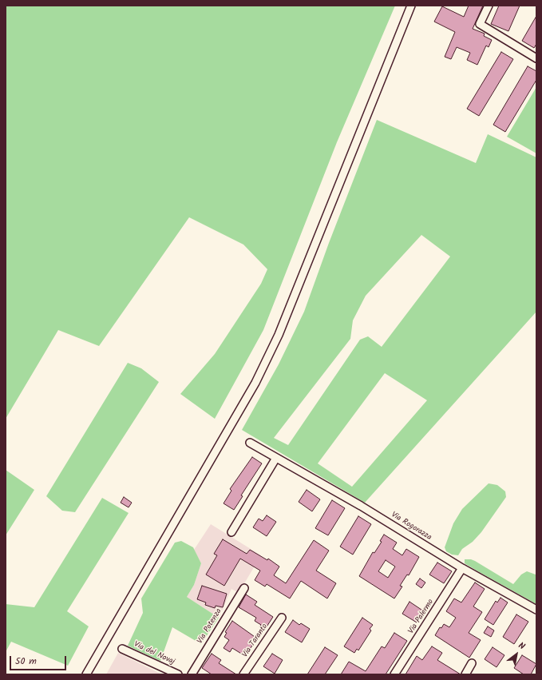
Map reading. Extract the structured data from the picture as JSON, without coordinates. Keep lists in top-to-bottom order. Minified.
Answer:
{"streets":{"street":["Via Rogorazza","Via Palermo","Via Potenza","Via Taranto","Via del Novaj"]},"crossings":[["Via Rogorazza","Via Palermo"]],"scale_bar":"50 m","north":"top right"}
